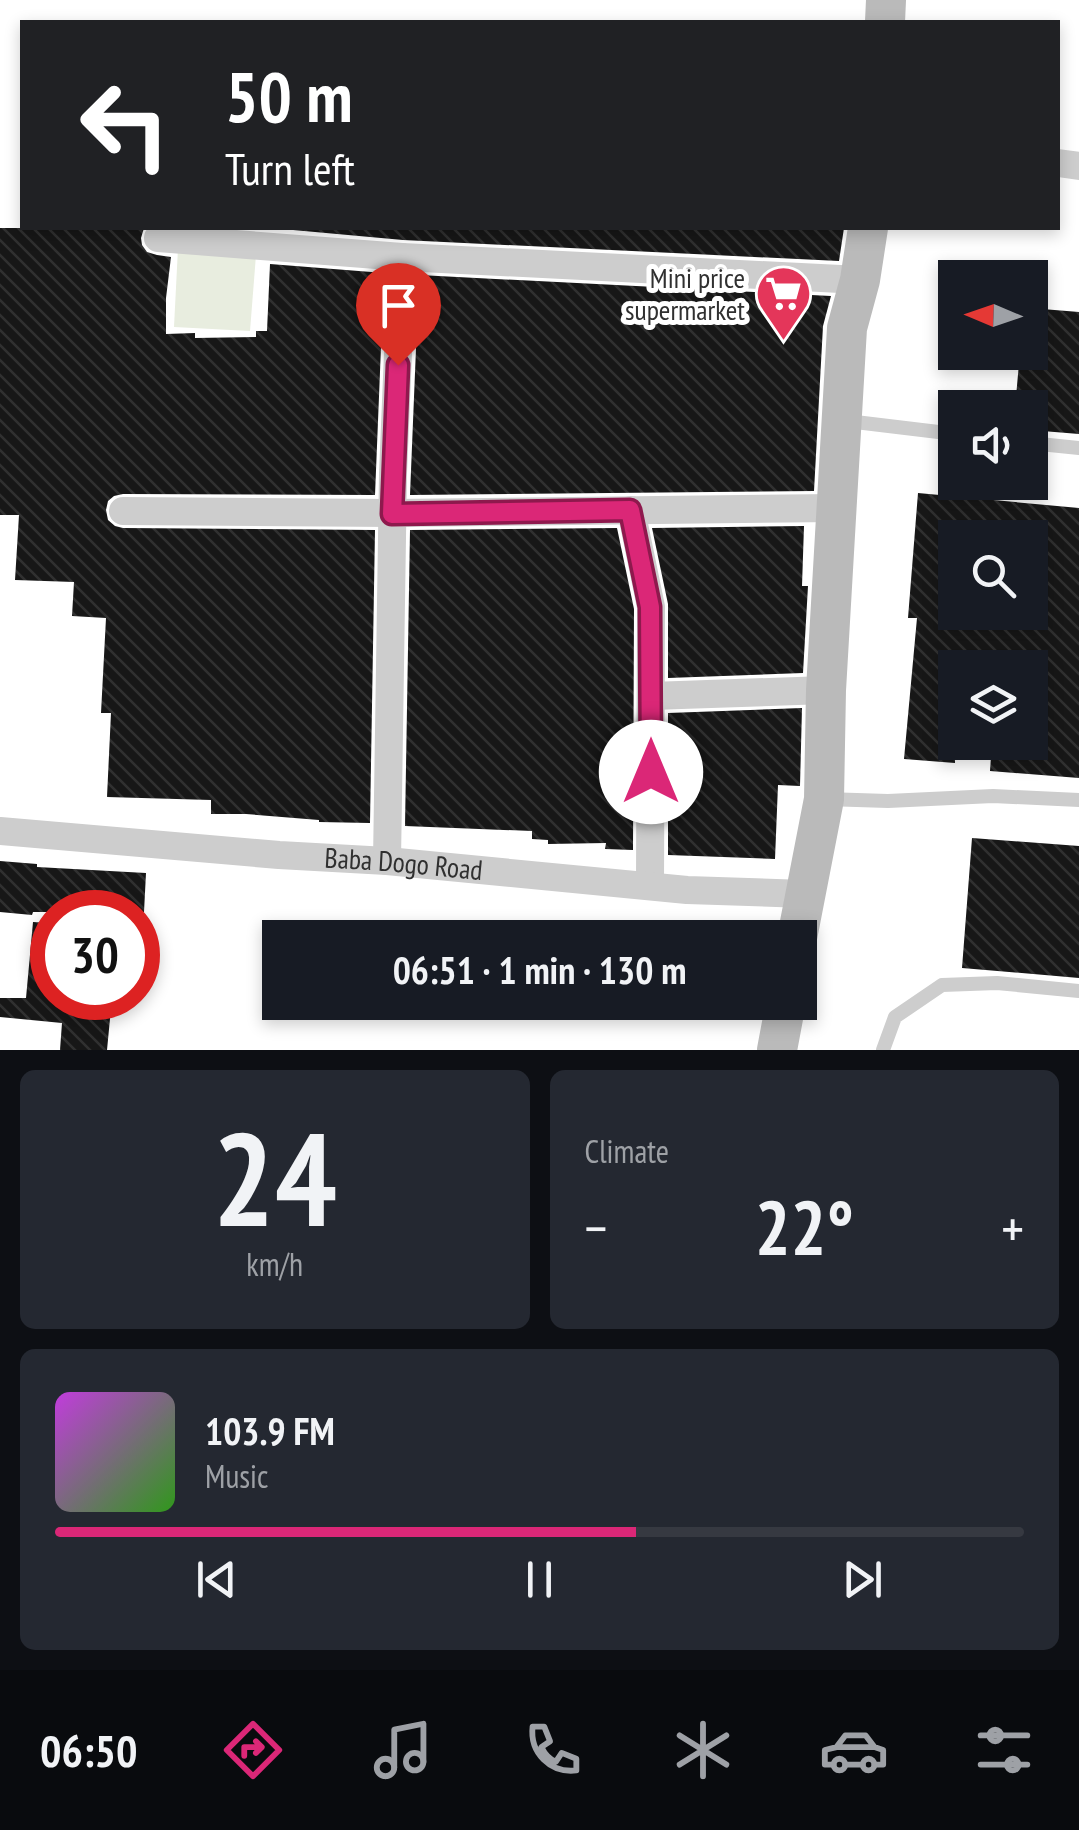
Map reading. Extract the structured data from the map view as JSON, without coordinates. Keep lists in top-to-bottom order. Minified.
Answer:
{"streets":{"street":["Baba Dogo Road"]},"places":{"supermarket":["Mini price supermarket"]},"north":"left","page":{"turn":["50 m","Turn left"],"limit":"30","trip":"06:51 · 1 min · 130 m","tile":[["24","km/h"],"Climate"],"heat":["−","22°","+"],"song":["103.9 FM","Music"],"tabs":"06:50"}}
